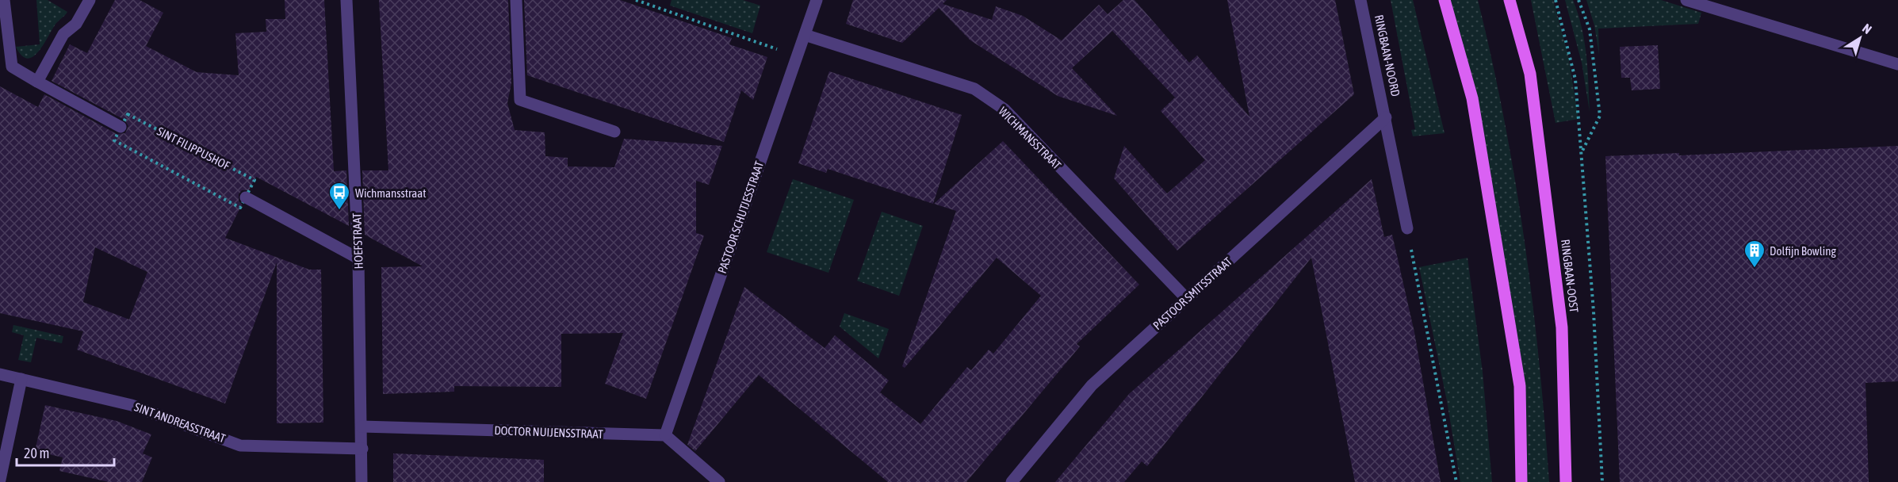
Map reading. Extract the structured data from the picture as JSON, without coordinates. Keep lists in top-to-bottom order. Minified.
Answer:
{"streets":{"main road":["RINGBAAN-OOST"],"street":["RINGBAAN-NOORD","WICHMANSSTRAAT","PASTOOR SCHUTJESSTRAAT","HOEFSTRAAT","PASTOOR SMITSSTRAAT","SINT ANDREASSTRAAT","DOCTOR NUIJENSSTRAAT"],"path":["SINT FILIPPUSHOF"]},"crossings":[["RINGBAAN-NOORD","PASTOOR SMITSSTRAAT"],["WICHMANSSTRAAT","PASTOOR SCHUTJESSTRAAT"],["WICHMANSSTRAAT","PASTOOR SMITSSTRAAT"],["PASTOOR SCHUTJESSTRAAT","DOCTOR NUIJENSSTRAAT"],["HOEFSTRAAT","SINT ANDREASSTRAAT"],["HOEFSTRAAT","DOCTOR NUIJENSSTRAAT"]],"places":{"bus stop":["Wichmansstraat"],"building":["Dolfijn Bowling"]},"scale_bar":"20 m","north":"top right"}
